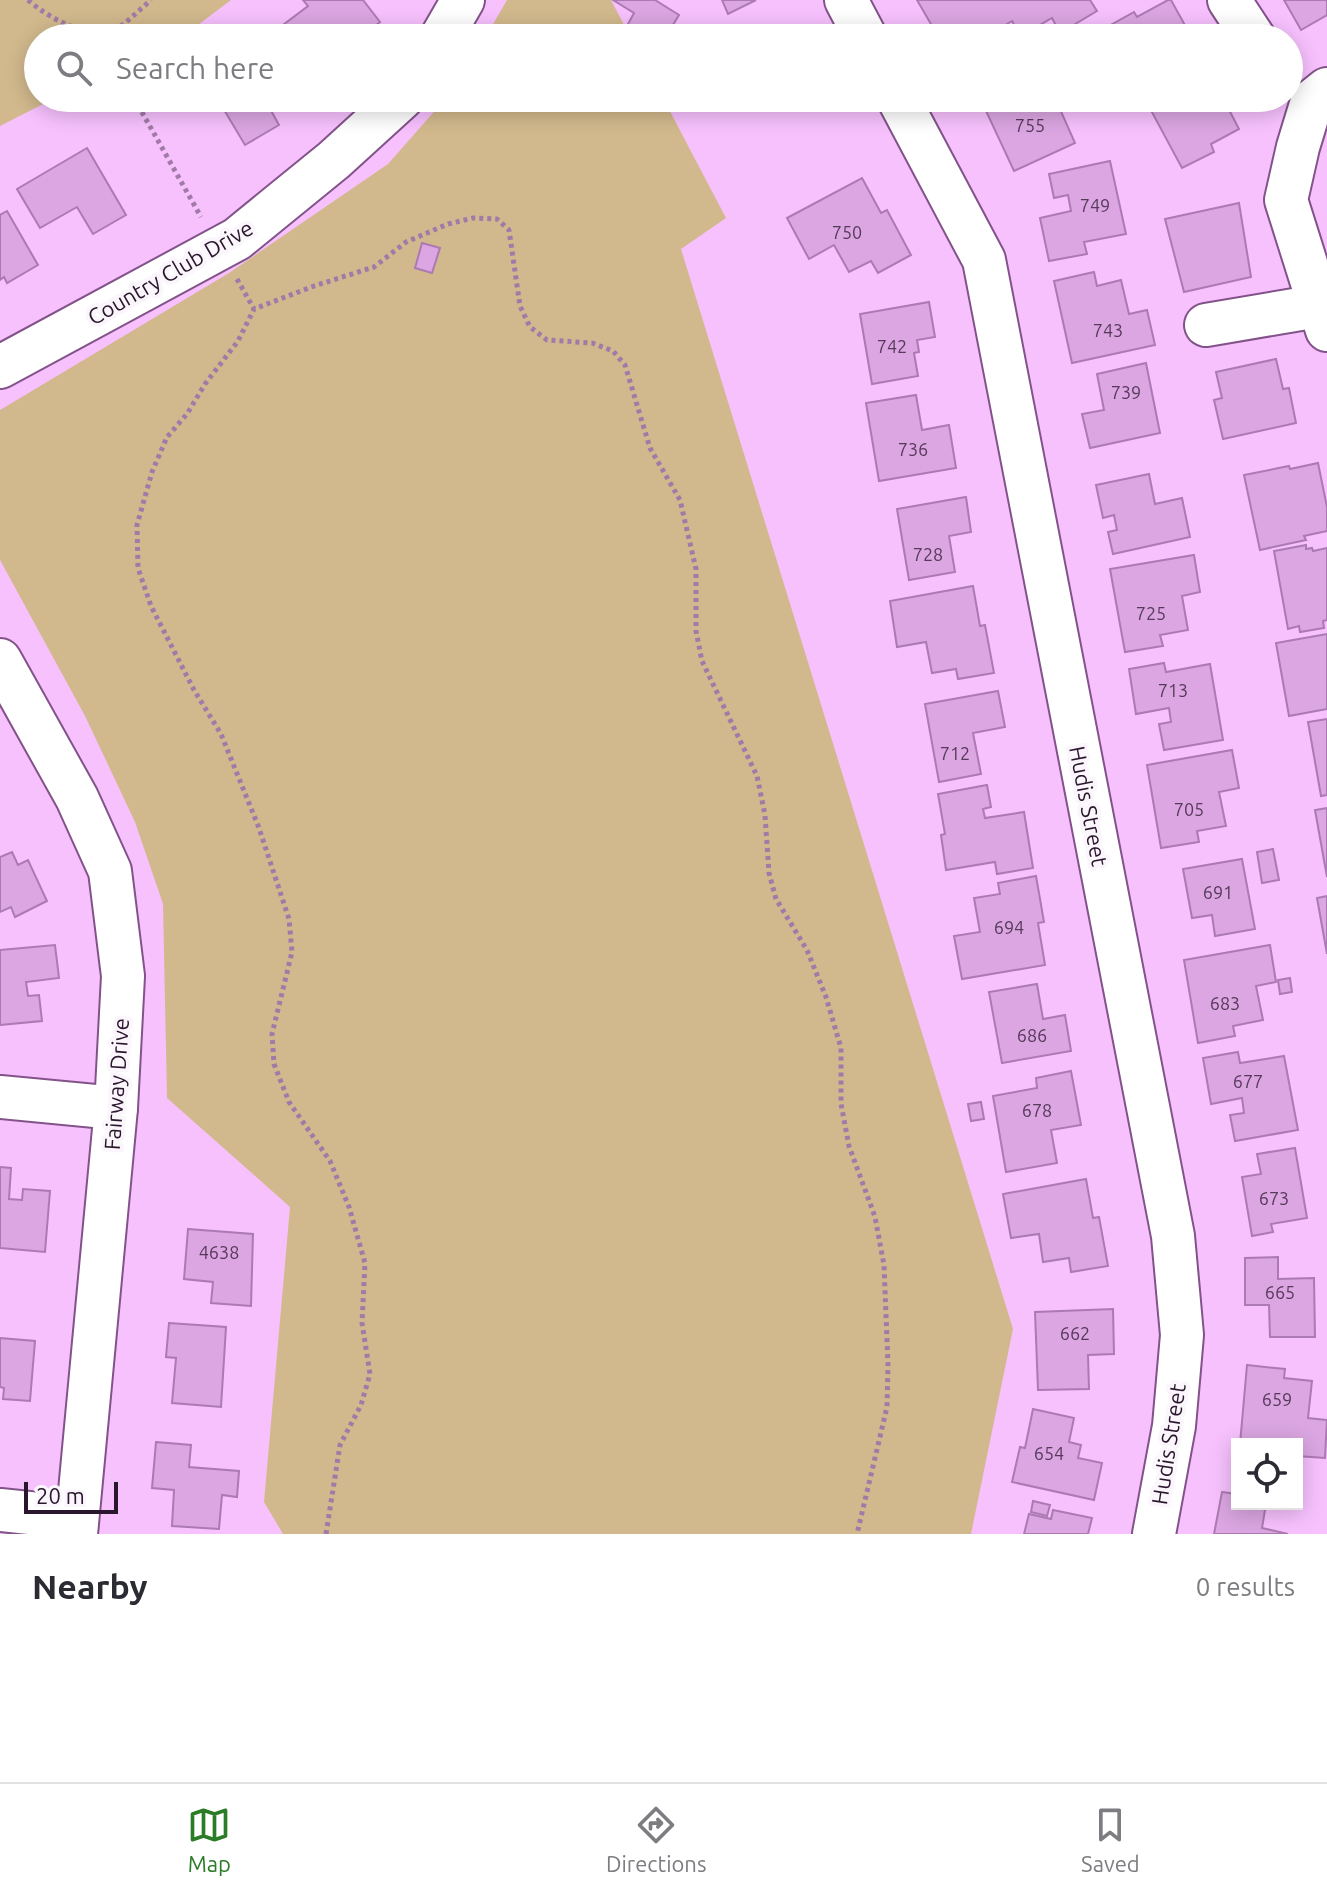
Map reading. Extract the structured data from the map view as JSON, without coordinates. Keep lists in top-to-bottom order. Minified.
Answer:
{"streets":{"street":["Country Club Drive","Hudis Street","Fairway Drive"]},"house_numbers":["755","749","750","743","742","739","736","728","725","713","712","705","691","694","683","686","677","678","673","4638","665","662","659","654"],"scale_bar":"20 m","page":{"search":"Search here","scale":"20 m","heading":["Nearby","0 results"],"nav":["Map","Directions","Saved"]}}
